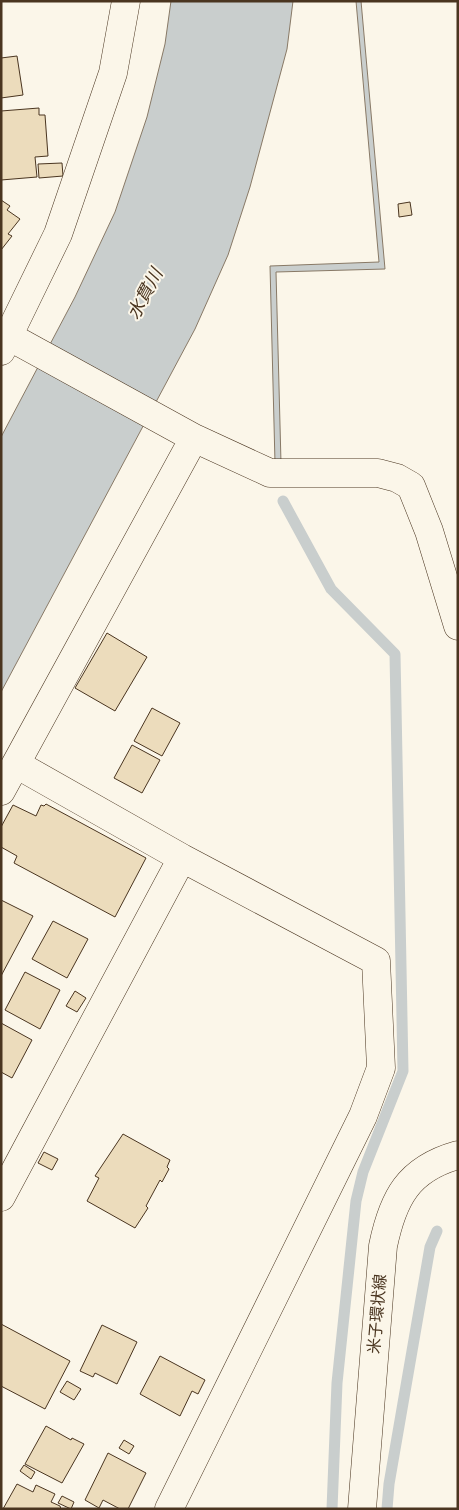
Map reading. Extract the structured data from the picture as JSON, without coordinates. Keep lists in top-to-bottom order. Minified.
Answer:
{"streets":{"street":["米子環状線"]},"water":["水貫川"]}
